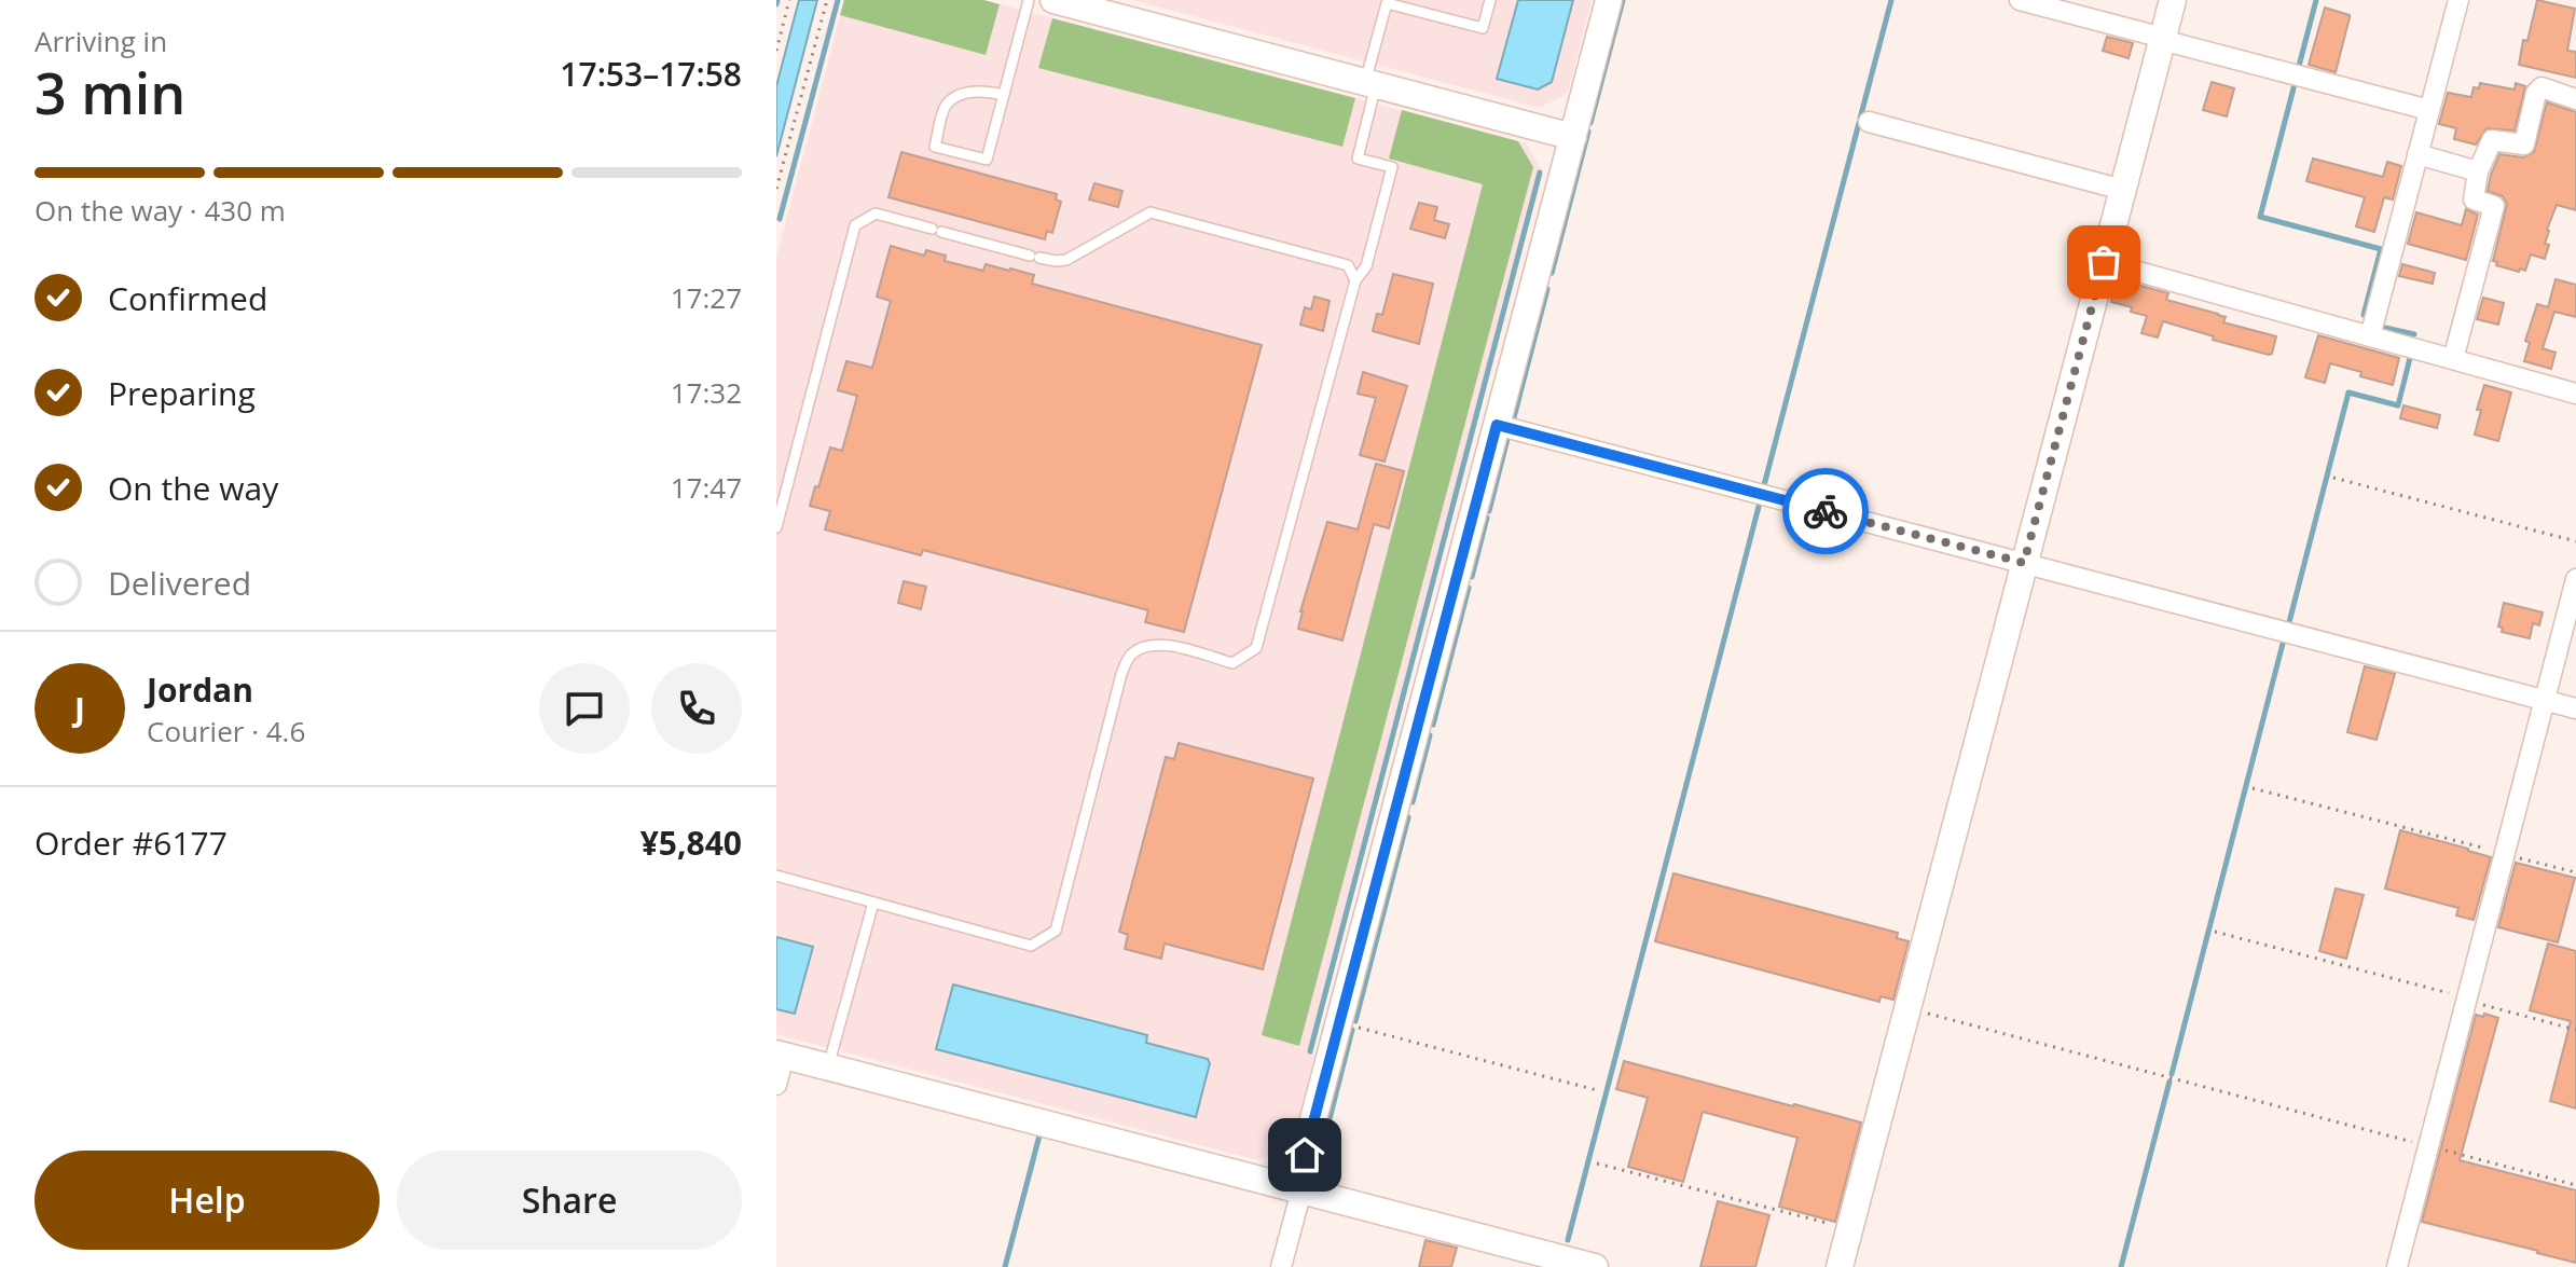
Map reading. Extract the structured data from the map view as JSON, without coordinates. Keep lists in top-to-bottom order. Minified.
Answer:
{"page":{"heading":["3 min","Arriving in","17:53–17:58"],"panel":["Jordan","Courier · 4.6","Order #6177","¥5,840"],"bar":"On the way · 430 m","list":[["Confirmed","17:27"],["Preparing","17:32"],["On the way","17:47"],"Delivered"],"round":"J","buttons":["Help","Share"]}}
